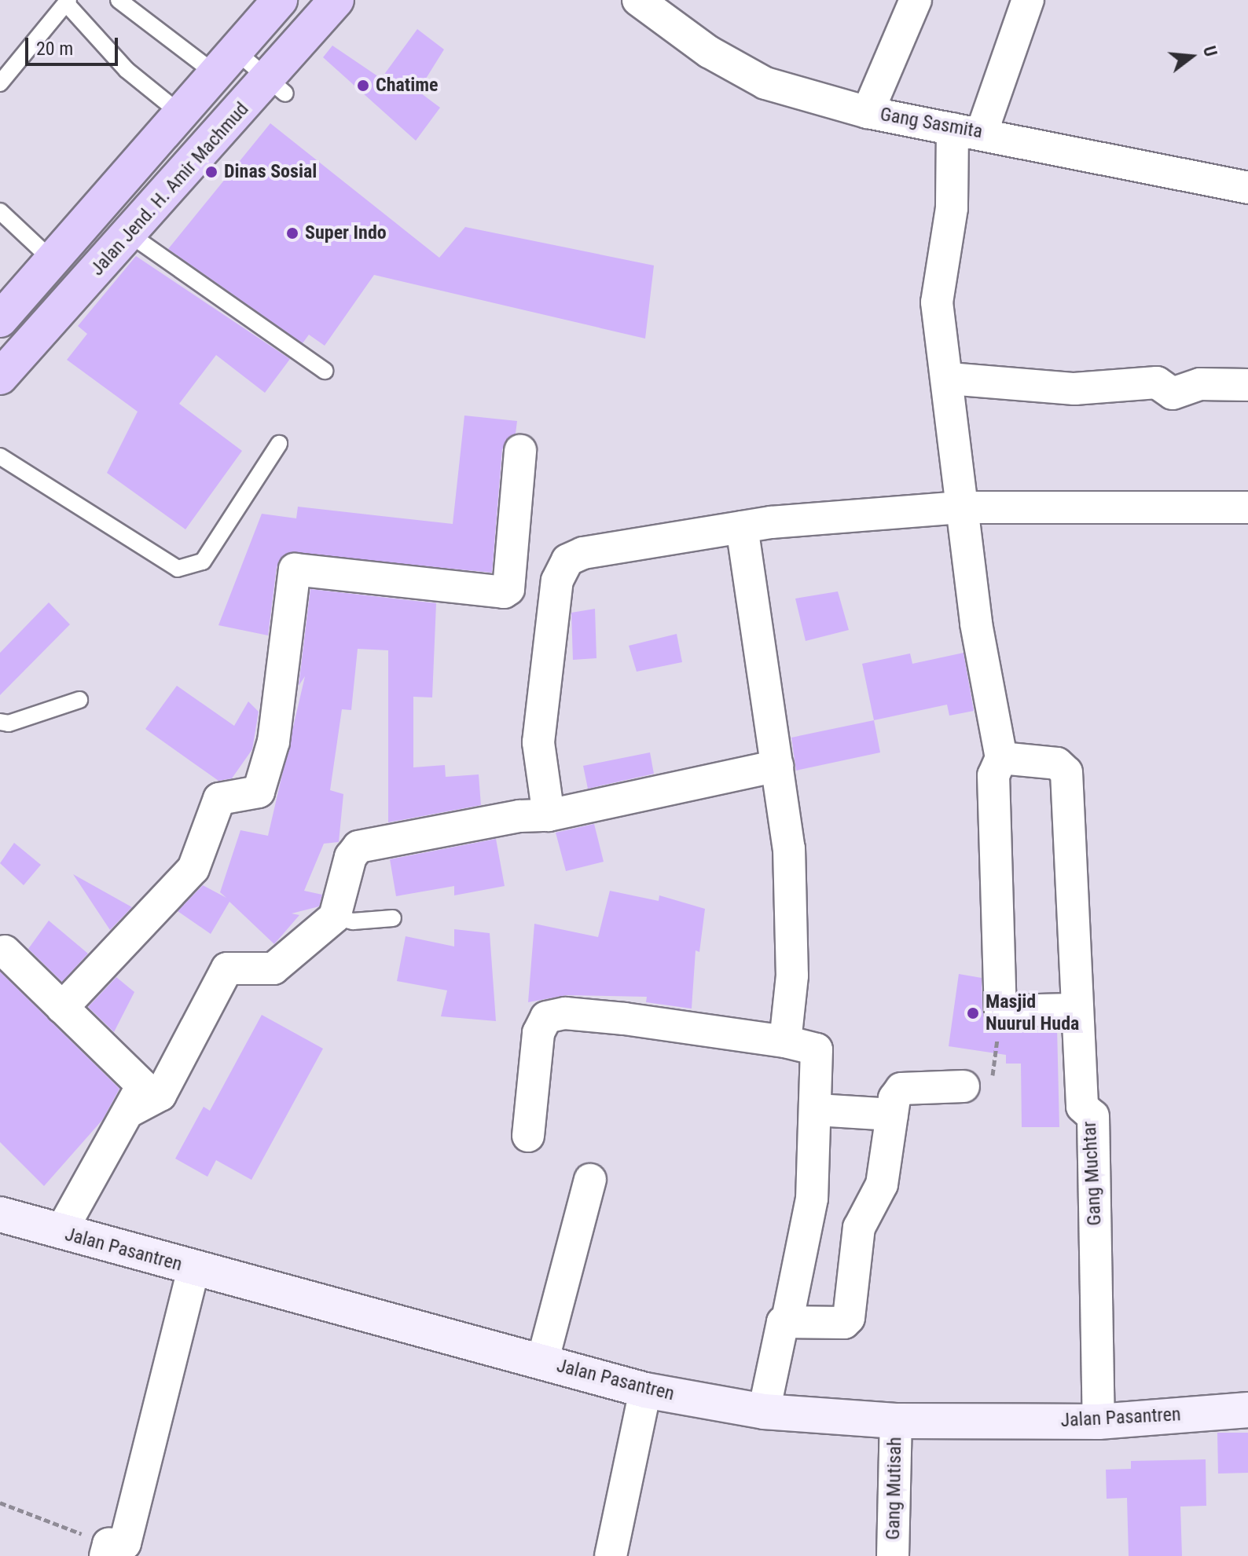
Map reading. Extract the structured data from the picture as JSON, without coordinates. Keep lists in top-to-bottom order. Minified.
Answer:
{"streets":{"highway":["Jalan Jend. H. Amir Machmud"],"main road":["Jalan Pasantren"],"street":["Gang Sasmita","Gang Muchtar","Gang Mutisah"]},"crossings":[["Gang Muchtar","Jalan Pasantren"],["Jalan Pasantren","Gang Mutisah"]],"places":["Chatime","Dinas Sosial","Super Indo","Masjid Nuurul Huda"],"scale_bar":"20 m","north":"right"}
